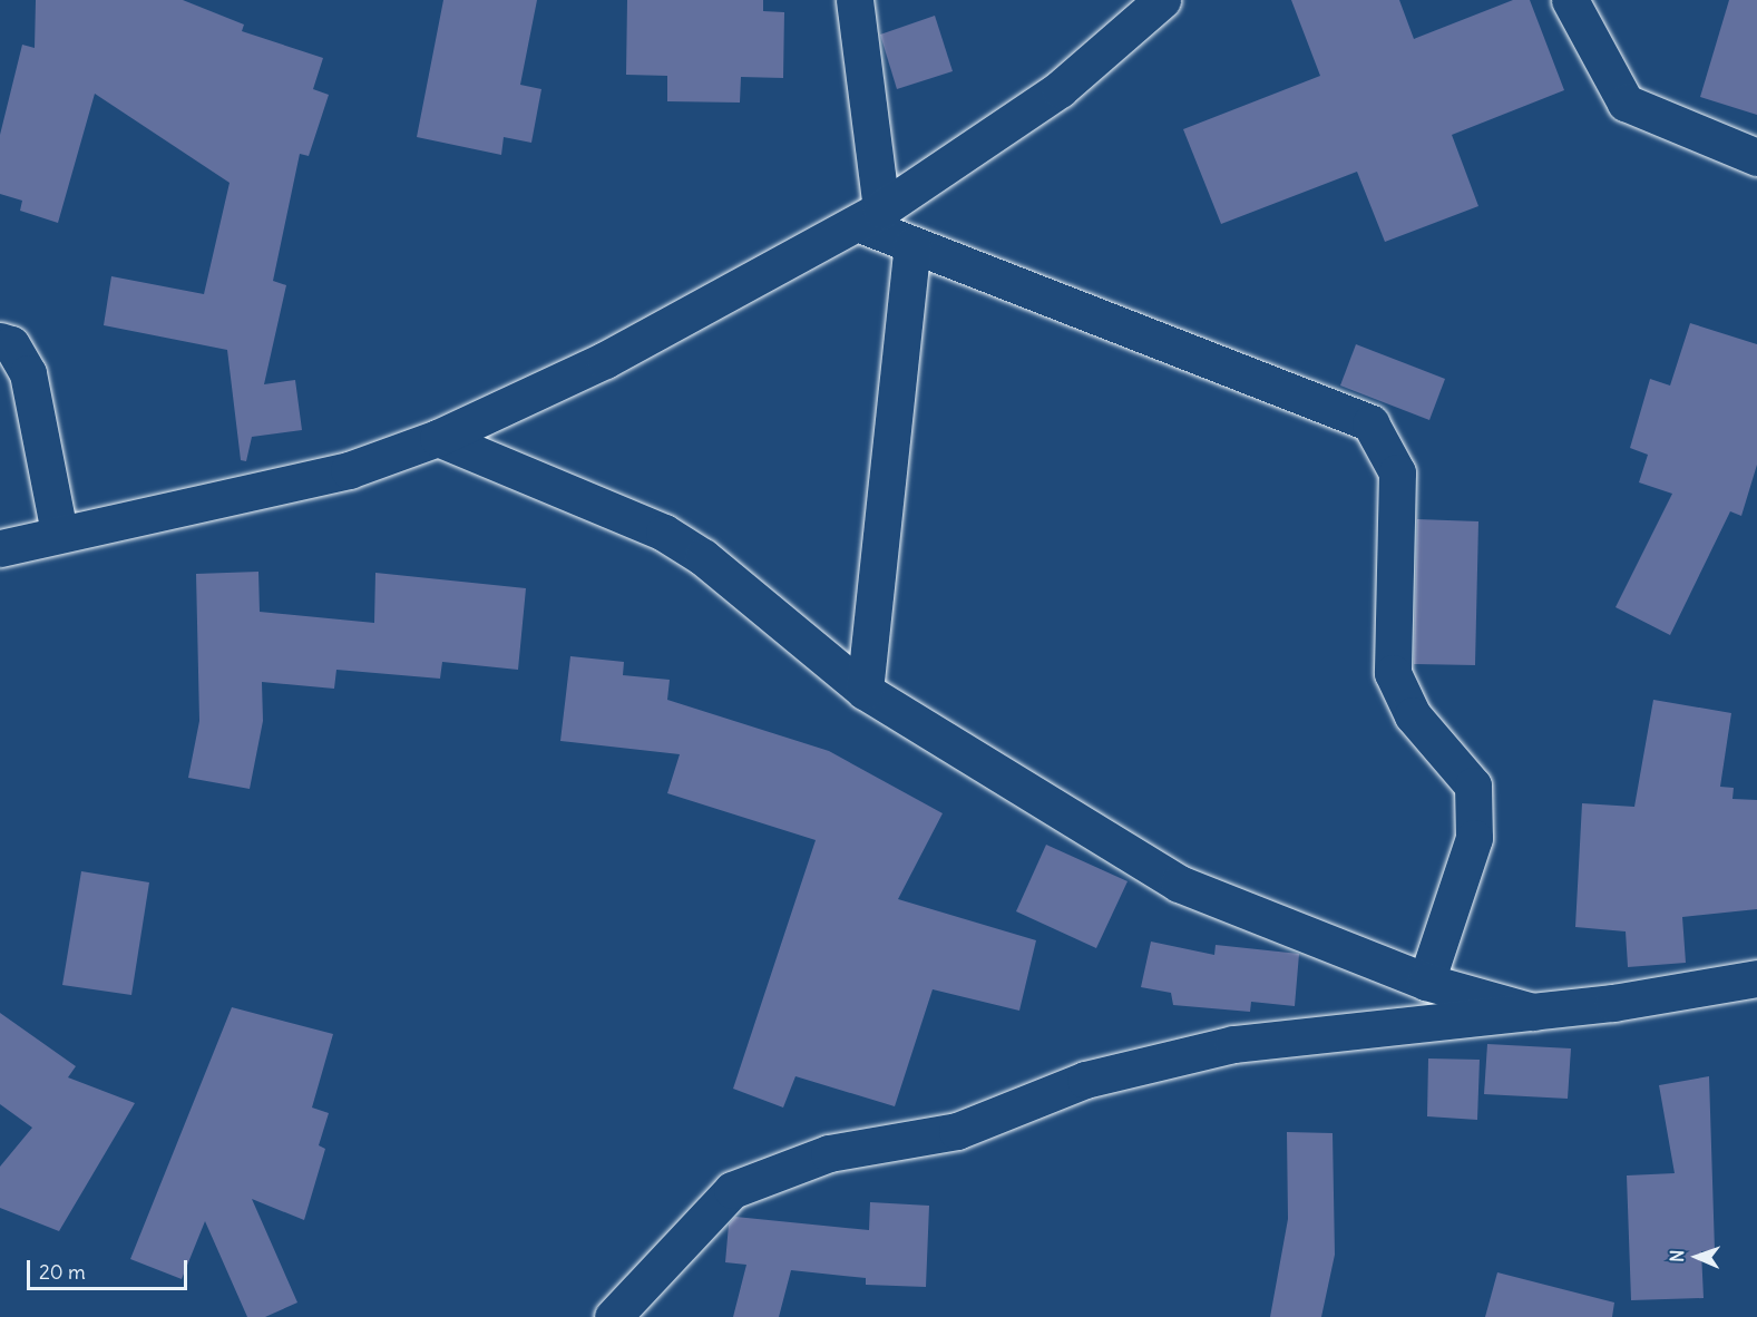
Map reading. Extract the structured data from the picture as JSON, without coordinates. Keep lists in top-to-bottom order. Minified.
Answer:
{"scale_bar":"20 m","north":"left"}
